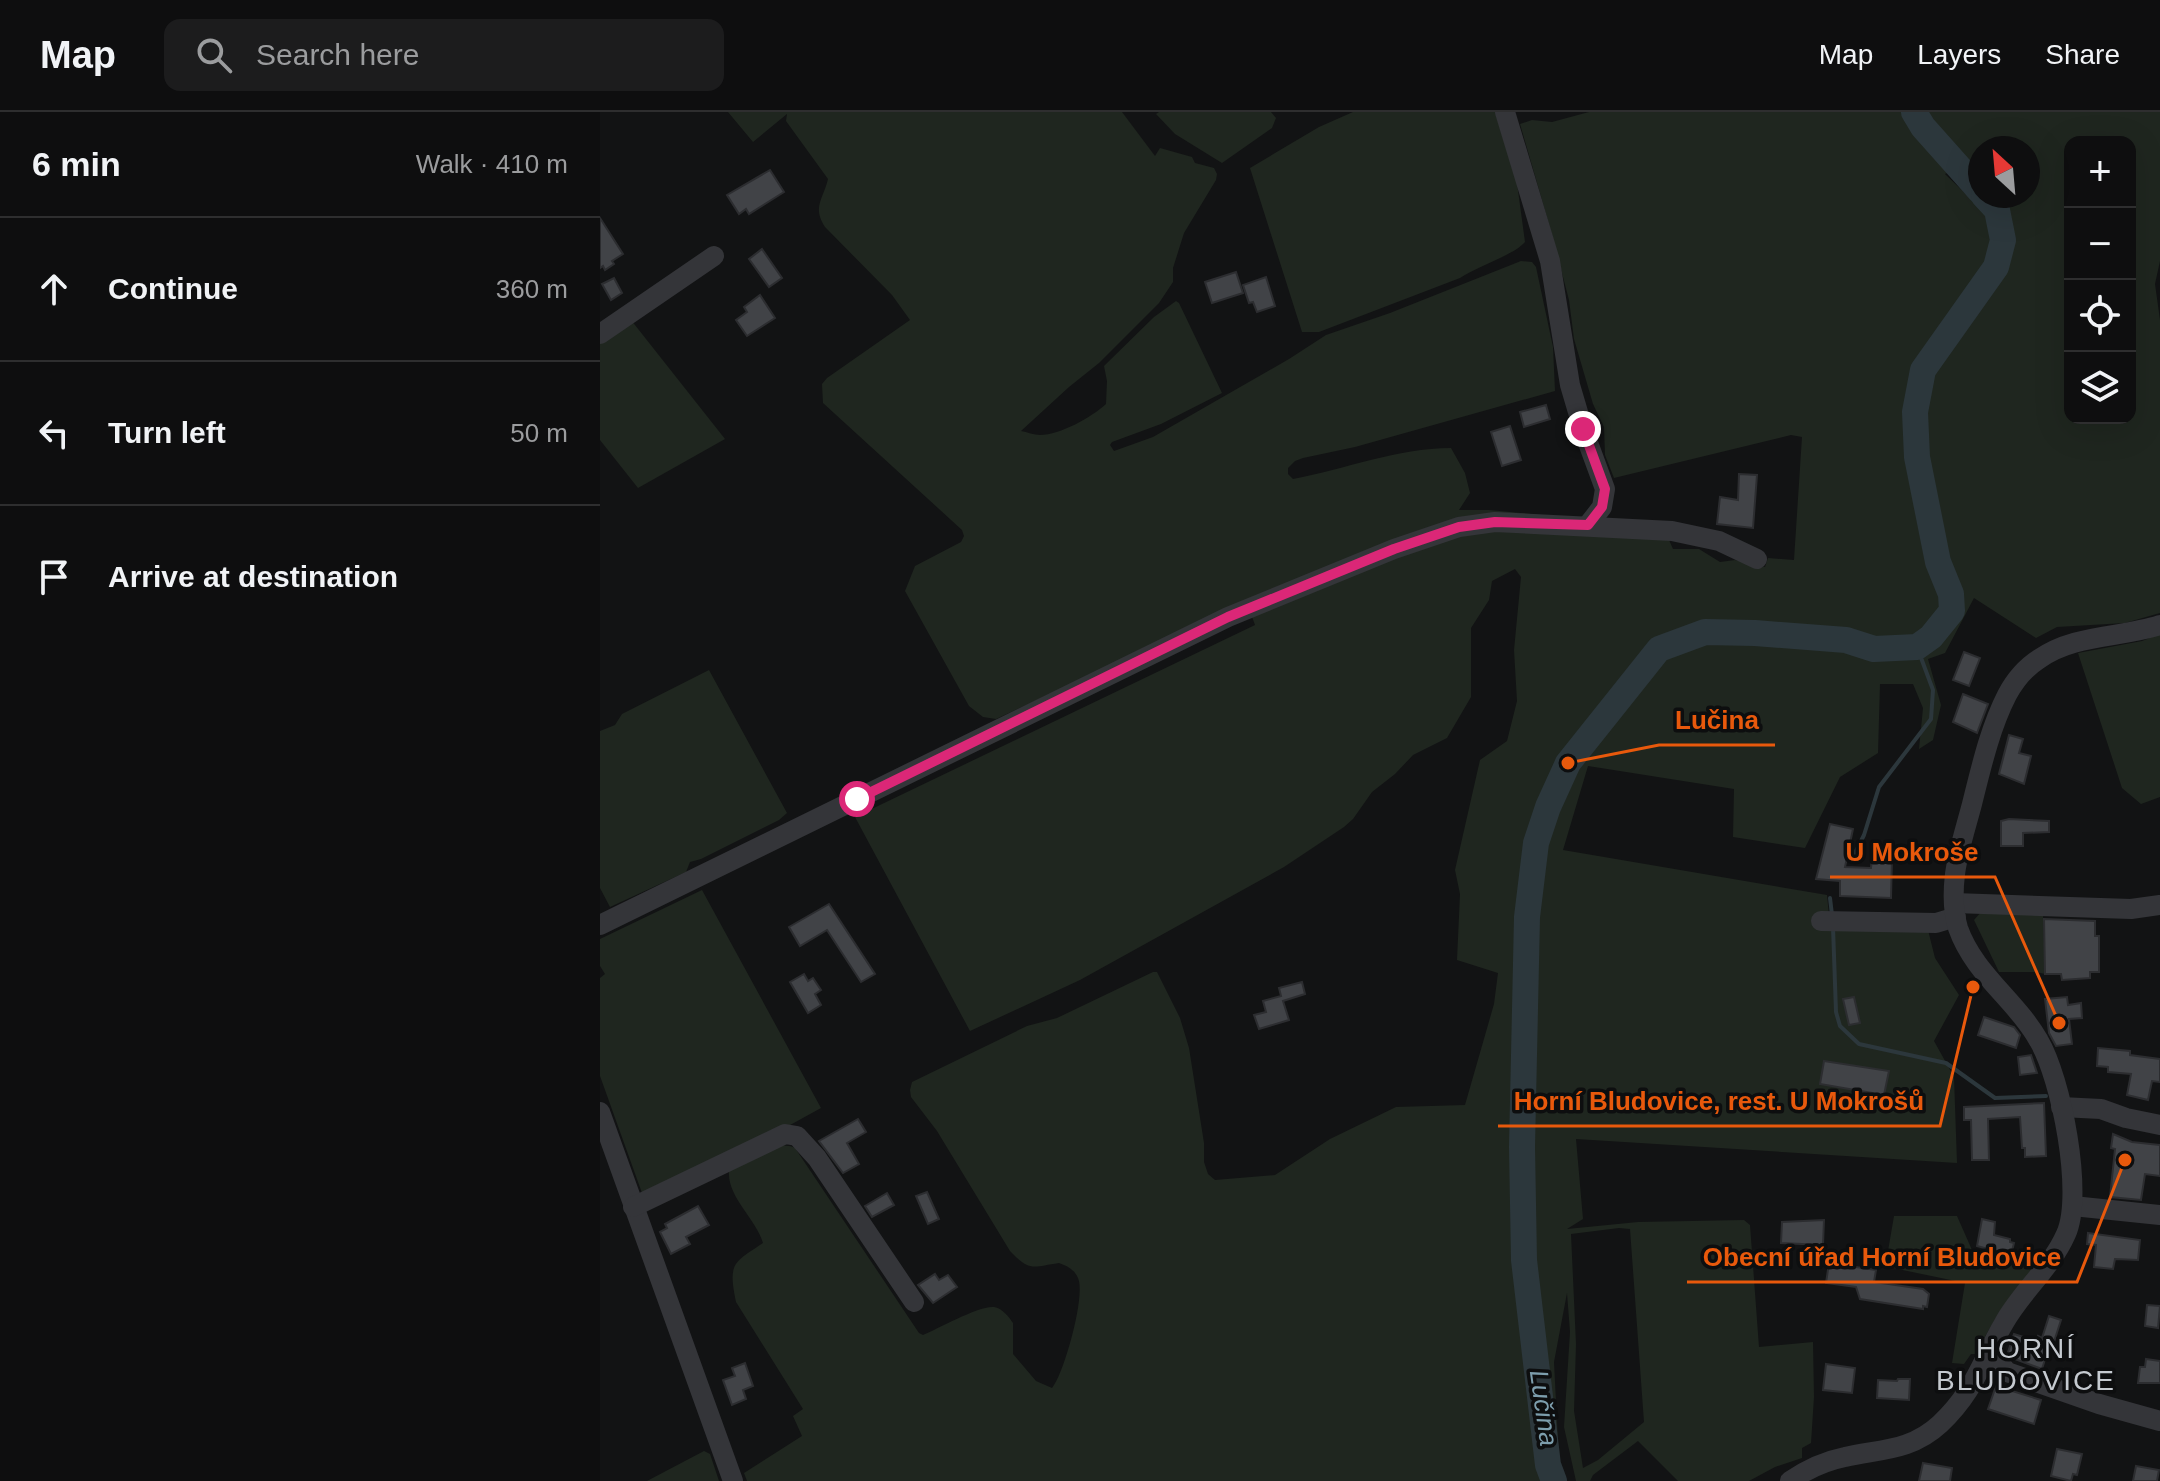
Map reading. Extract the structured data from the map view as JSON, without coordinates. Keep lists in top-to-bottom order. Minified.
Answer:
{"districts":["HORNÍ BLUDOVICE"],"water":["Lučina"],"places":["Lučina","Horní Bludovice, rest. U Mokrošů","U Mokroše","Obecní úřad Horní Bludovice"],"north":"top left","page":{"header":"Map","search":"Search here","nav":["Map","Layers","Share"],"heading":["6 min","Walk · 410 m"],"map_buttons":["+","−"],"list":[["Continue","360 m"],["Turn left","50 m"],"Arrive at destination"]}}
